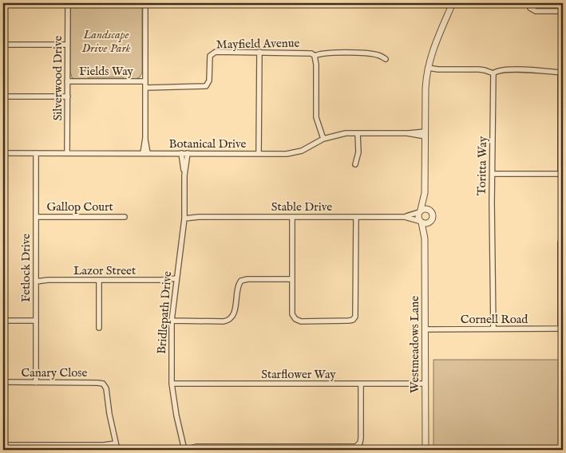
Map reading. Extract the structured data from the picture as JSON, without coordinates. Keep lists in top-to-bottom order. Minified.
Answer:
{"streets":{"street":["Mayfield Avenue","Fields Way","Silverwood Drive","Botanical Drive","Toritta Way","Gallop Court","Stable Drive","Fetlock Drive","Lazor Street","Bridlepath Drive","Cornell Road","Westmeadows Lane","Canary Close","Starflower Way"]},"crossings":[["Mayfield Avenue","Botanical Drive"],["Fields Way","Silverwood Drive"],["Silverwood Drive","Botanical Drive"],["Botanical Drive","Fetlock Drive"],["Botanical Drive","Bridlepath Drive"],["Toritta Way","Cornell Road"],["Gallop Court","Fetlock Drive"],["Stable Drive","Bridlepath Drive"],["Stable Drive","Westmeadows Lane"],["Fetlock Drive","Lazor Street"],["Fetlock Drive","Canary Close"],["Lazor Street","Bridlepath Drive"],["Bridlepath Drive","Starflower Way"],["Cornell Road","Westmeadows Lane"],["Westmeadows Lane","Starflower Way"]],"parks":["Landscape Drive Park"]}
